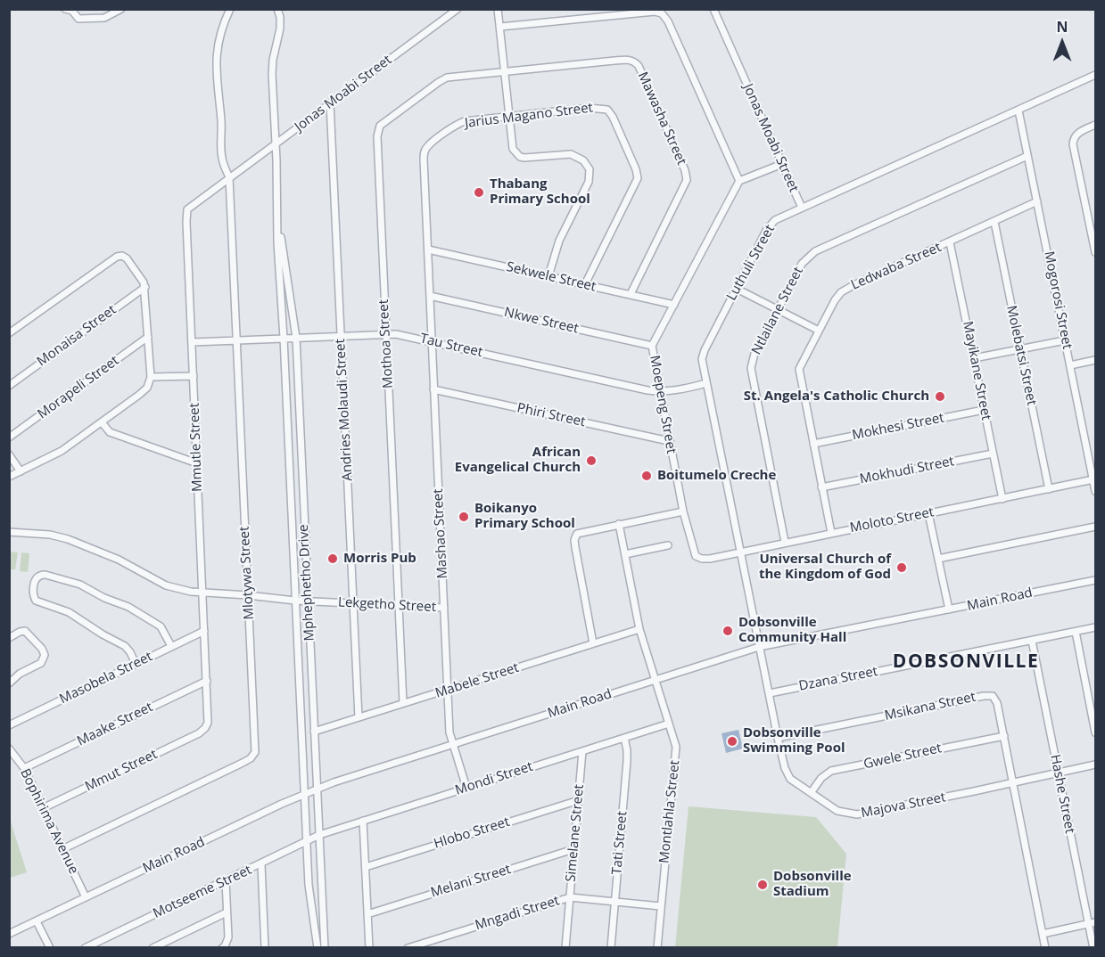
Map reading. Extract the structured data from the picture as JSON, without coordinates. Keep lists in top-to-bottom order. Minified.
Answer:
{"streets":{"street":["Jonas Moabi Street","Jarius Magano Street","Mawasha Street","Luthuli Street","Ledwaba Street","Sekwele Street","Mogorosi Street","Ntlailane Street","Nkwe Street","Monaisa Street","Mothoa Street","Tau Street","Molebatsi Street","Mayikane Street","Morapeli Street","Moepeng Street","Andries Molaudi Street","Phiri Street","Mokhesi Street","Mmutle Street","Mokhudi Street","Moloto Street","Mashao Street","Mlotywa Street","Mphephetho Drive","Main Road","Lekgetho Street","Masobela Street","Dzana Street","Mabele Street","Msikana Street","Maake Street","Gwele Street","Mmut Street","Mondi Street","Hashe Street","Majova Street","Montlahla Street","Bophirima Avenue","Hlobo Street","Simelane Street","Tati Street","Melani Street","Motseeme Street","Mngadi Street"]},"crossings":[["Jonas Moabi Street","Luthuli Street"],["Jonas Moabi Street","Andries Molaudi Street"],["Jonas Moabi Street","Mmutle Street"],["Jonas Moabi Street","Mlotywa Street"],["Jonas Moabi Street","Mphephetho Drive"],["Jarius Magano Street","Sekwele Street"],["Jarius Magano Street","Nkwe Street"],["Jarius Magano Street","Tau Street"],["Jarius Magano Street","Mashao Street"],["Mawasha Street","Sekwele Street"],["Mawasha Street","Mothoa Street"],["Luthuli Street","Mogorosi Street"],["Luthuli Street","Tau Street"],["Luthuli Street","Moloto Street"],["Luthuli Street","Main Road"],["Luthuli Street","Majova Street"],["Ledwaba Street","Mogorosi Street"],["Ledwaba Street","Molebatsi Street"],["Ledwaba Street","Mayikane Street"],["Ledwaba Street","Mokhesi Street"],["Ledwaba Street","Mokhudi Street"],["Ledwaba Street","Moloto Street"],["Sekwele Street","Moepeng Street"],["Mogorosi Street","Ntlailane Street"],["Mogorosi Street","Moloto Street"],["Ntlailane Street","Moloto Street"],["Nkwe Street","Moepeng Street"],["Mothoa Street","Tau Street"],["Mothoa Street","Lekgetho Street"],["Mothoa Street","Mabele Street"],["Tau Street","Moepeng Street"],["Tau Street","Andries Molaudi Street"],["Tau Street","Mmutle Street"],["Tau Street","Mashao Street"],["Tau Street","Mlotywa Street"],["Tau Street","Mphephetho Drive"],["Molebatsi Street","Moloto Street"],["Mayikane Street","Mokhesi Street"],["Mayikane Street","Mokhudi Street"],["Mayikane Street","Moloto Street"],["Moepeng Street","Phiri Street"],["Moepeng Street","Moloto Street"],["Andries Molaudi Street","Lekgetho Street"],["Andries Molaudi Street","Mabele Street"],["Phiri Street","Mashao Street"],["Mmutle Street","Mlotywa Street"],["Mmutle Street","Lekgetho Street"],["Mmutle Street","Masobela Street"],["Mmutle Street","Maake Street"],["Mmutle Street","Mmut Street"],["Mashao Street","Main Road"],["Mashao Street","Lekgetho Street"],["Mashao Street","Mabele Street"],["Mashao Street","Mondi Street"],["Mlotywa Street","Lekgetho Street"],["Mlotywa Street","Bophirima Avenue"],["Mphephetho Drive","Main Road"],["Mphephetho Drive","Lekgetho Street"],["Mphephetho Drive","Mabele Street"],["Mphephetho Drive","Mondi Street"],["Mphephetho Drive","Motseeme Street"],["Main Road","Majova Street"],["Main Road","Montlahla Street"],["Main Road","Bophirima Avenue"],["Dzana Street","Hashe Street"],["Dzana Street","Majova Street"],["Mabele Street","Montlahla Street"],["Msikana Street","Gwele Street"],["Msikana Street","Majova Street"],["Maake Street","Bophirima Avenue"],["Gwele Street","Majova Street"],["Mmut Street","Bophirima Avenue"],["Mondi Street","Montlahla Street"],["Mondi Street","Simelane Street"],["Mondi Street","Tati Street"],["Mondi Street","Motseeme Street"],["Hashe Street","Majova Street"],["Montlahla Street","Mngadi Street"],["Hlobo Street","Simelane Street"],["Simelane Street","Melani Street"],["Simelane Street","Mngadi Street"],["Tati Street","Mngadi Street"]],"districts":["DOBSONVILLE"],"places":["Thabang Primary School","St. Angela's Catholic Church","African Evangelical Church","Boitumelo Creche","Boikanyo Primary School","Morris Pub","Universal Church of the Kingdom of God","Dobsonville Community Hall","Dobsonville Swimming Pool","Dobsonville Stadium"],"north":"top"}
